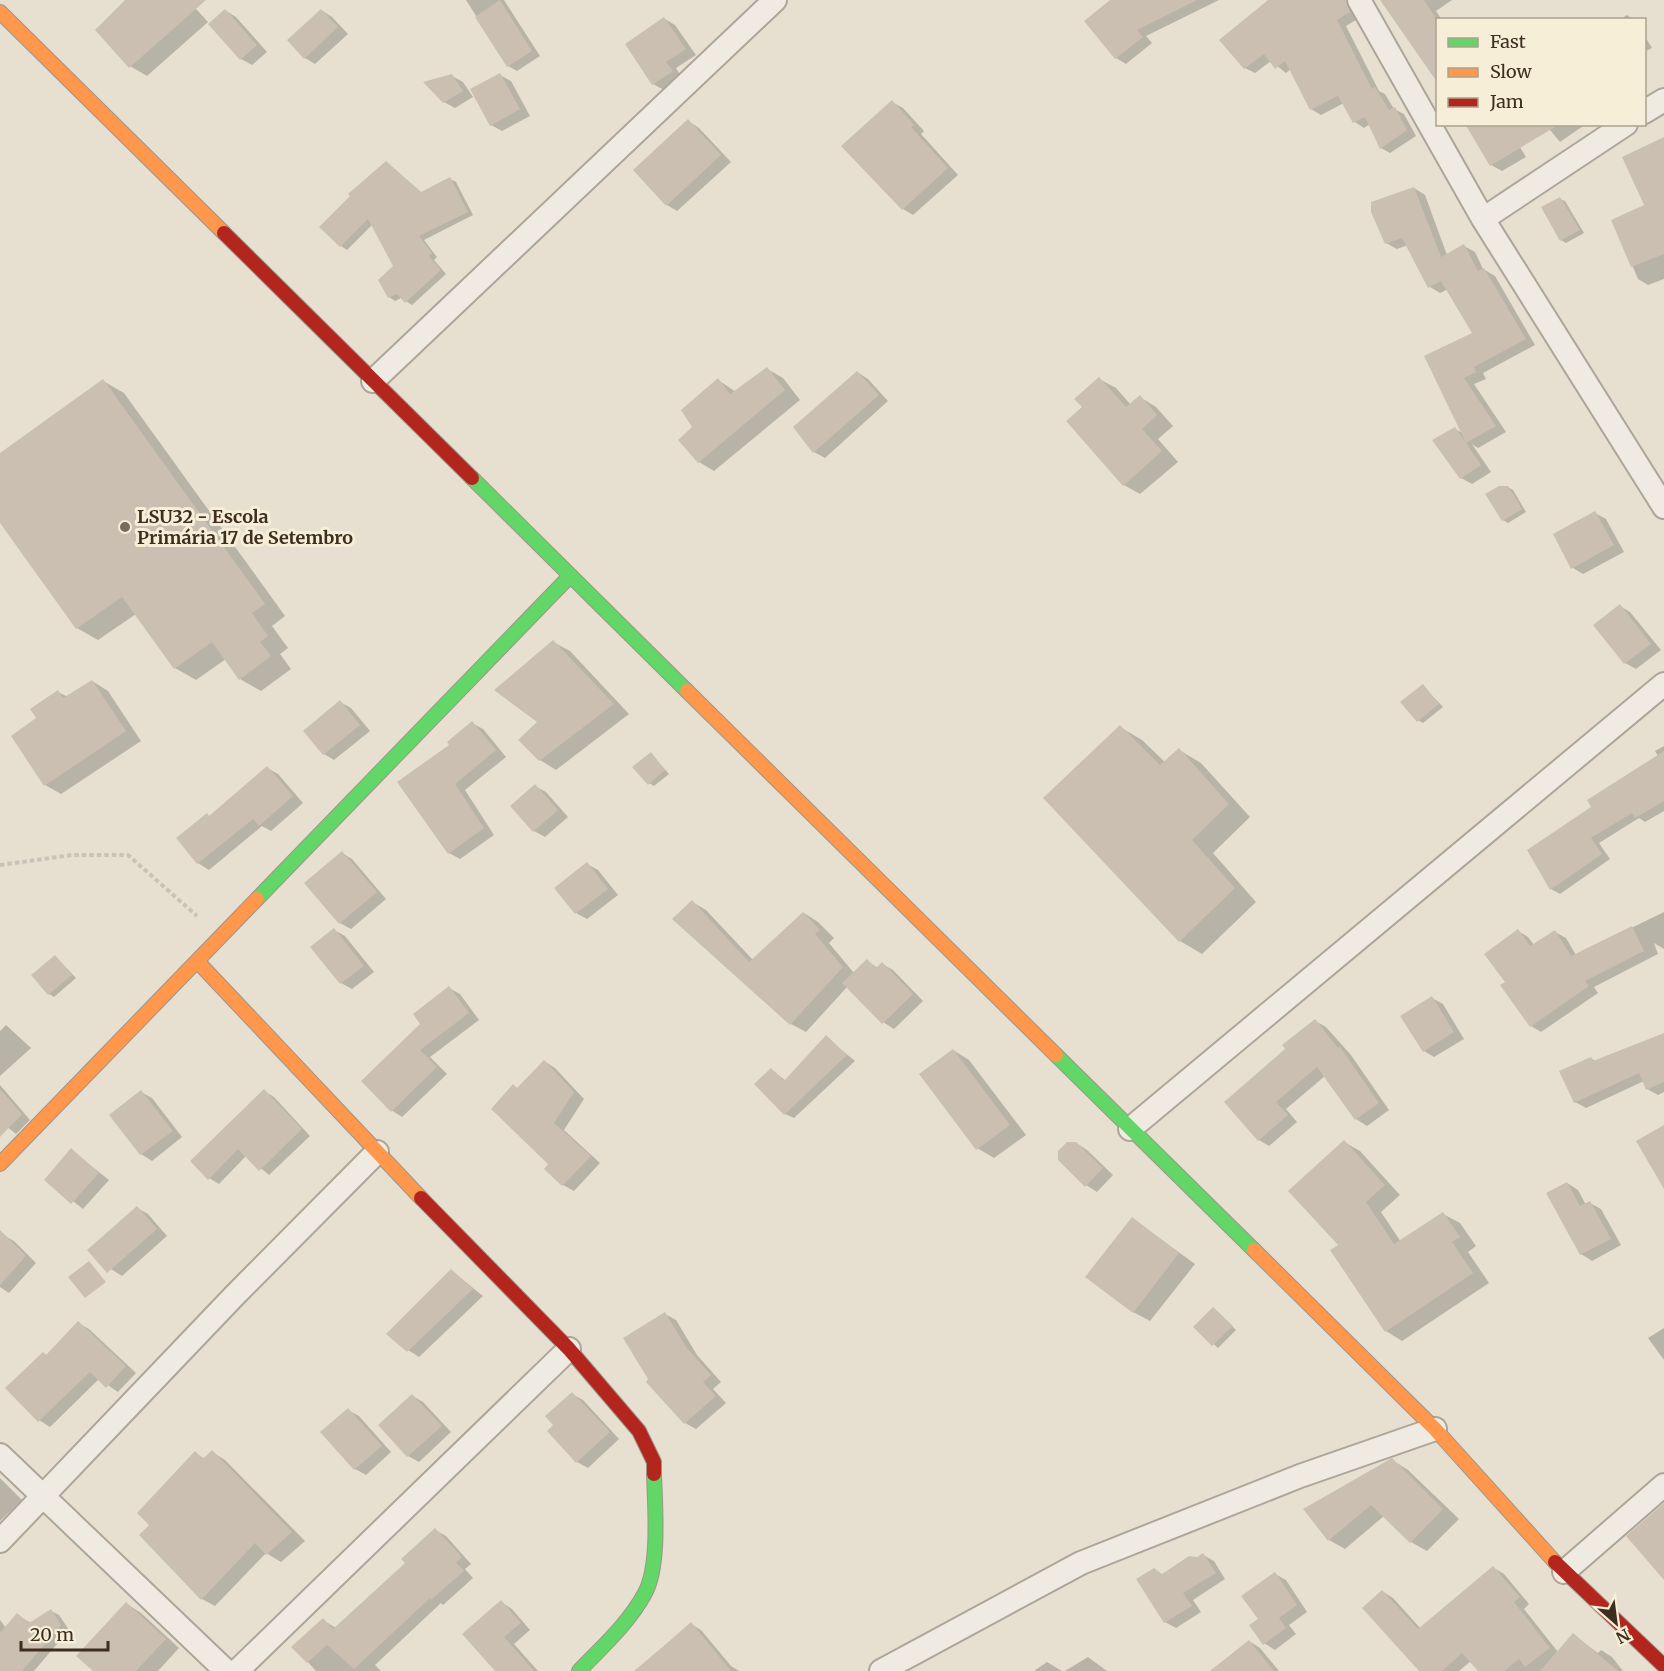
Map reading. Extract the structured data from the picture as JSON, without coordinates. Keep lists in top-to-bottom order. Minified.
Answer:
{"places":["LSU32 - Escola Primária 17 de Setembro"],"legend":["Fast","Slow","Jam"],"scale_bar":"20 m","north":"bottom right"}
